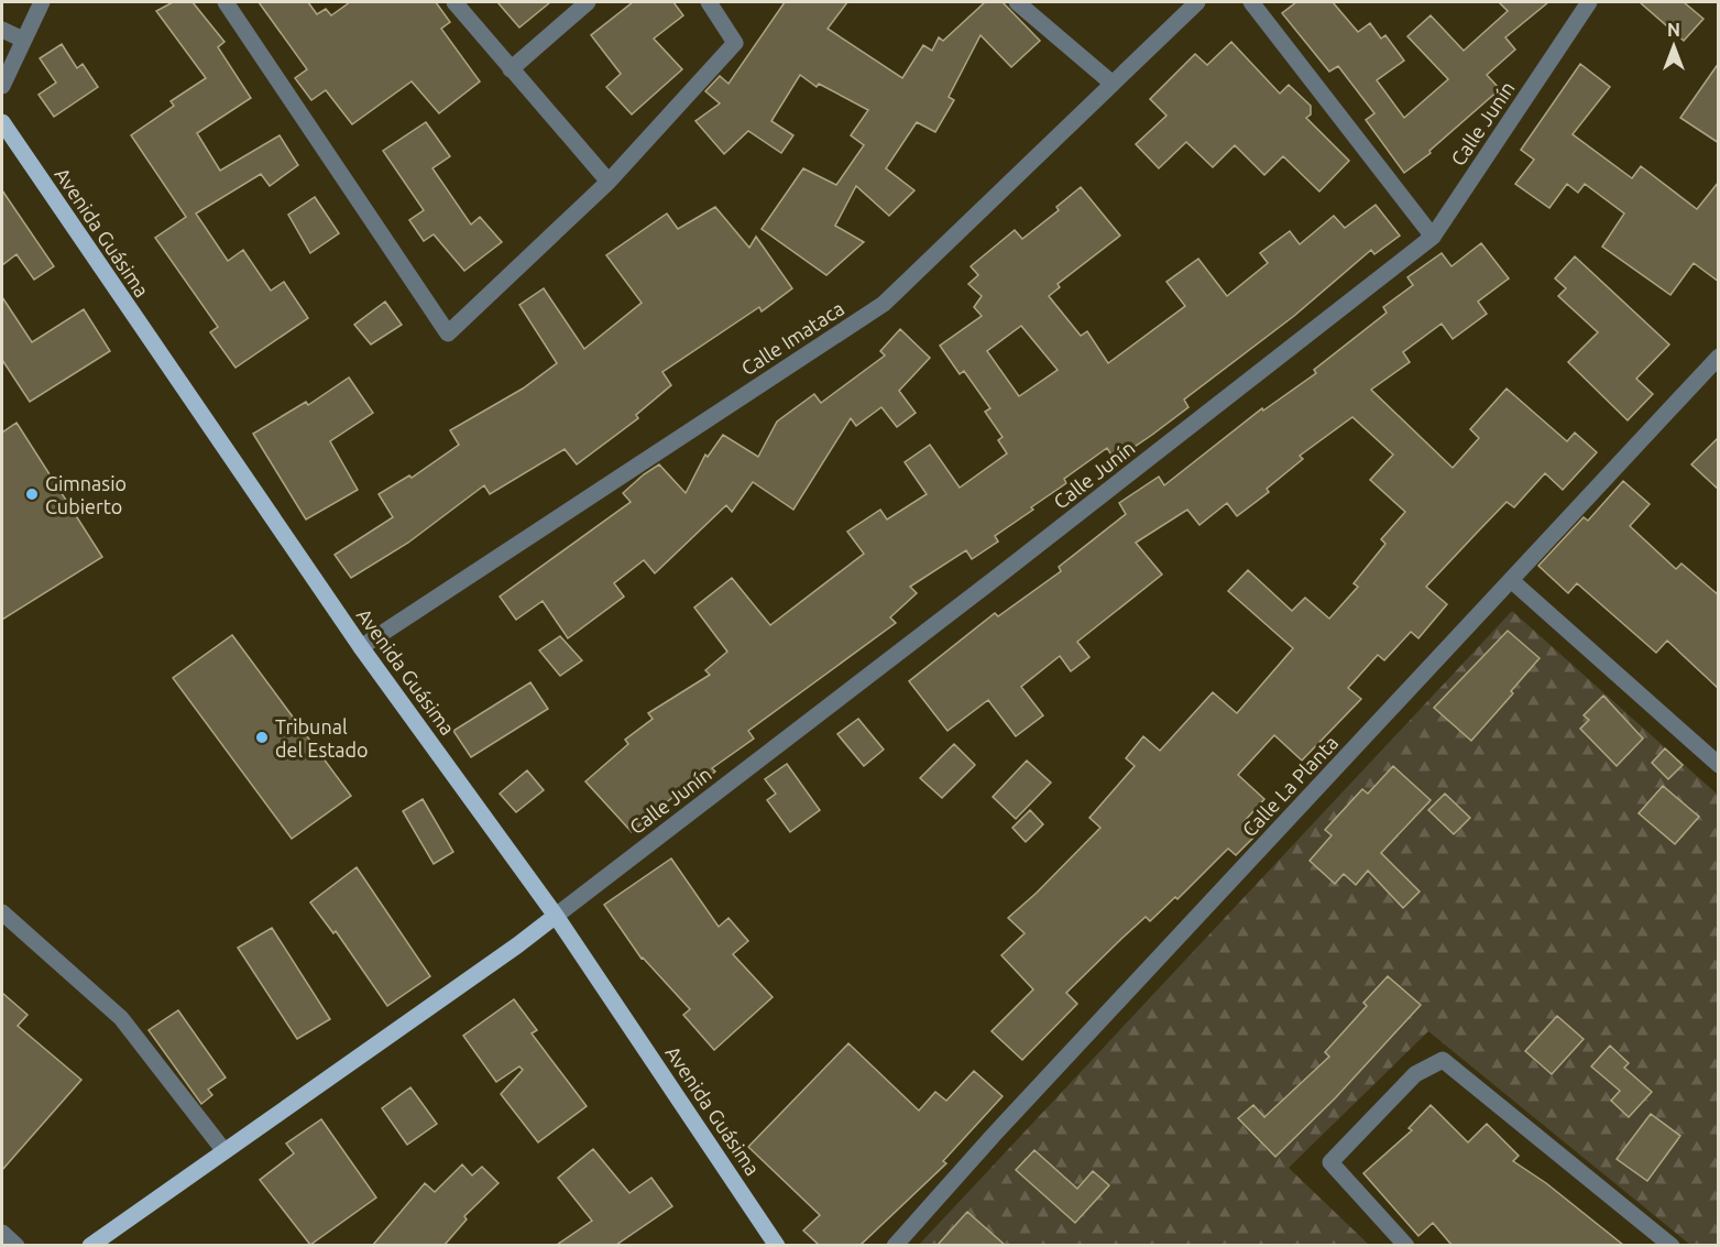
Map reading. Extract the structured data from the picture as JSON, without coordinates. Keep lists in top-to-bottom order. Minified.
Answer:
{"streets":{"main road":["Avenida Guásima"],"street":["Calle Junín","Calle Imataca","Calle La Planta"]},"crossings":[["Calle Junín","Avenida Guásima"],["Avenida Guásima","Calle Imataca"]],"places":["Gimnasio Cubierto","Tribunal del Estado"],"north":"top"}
